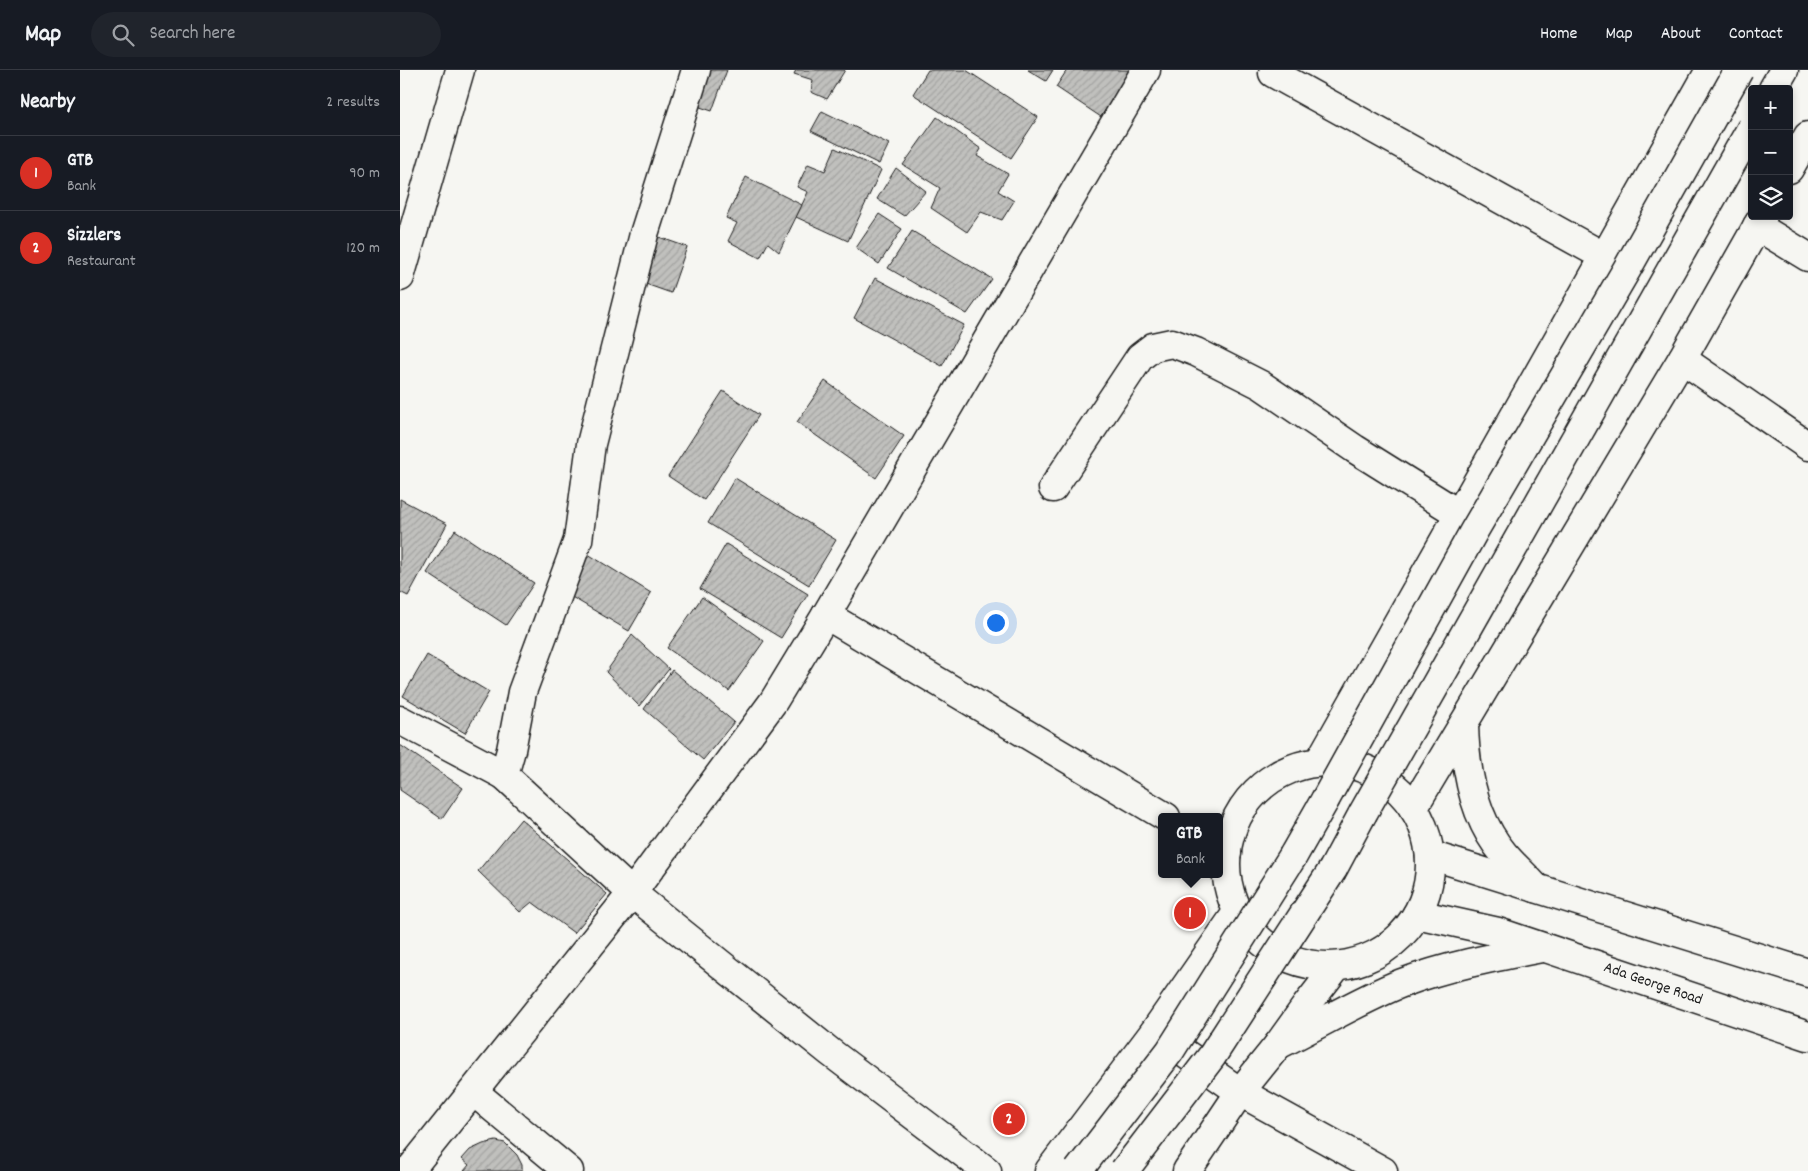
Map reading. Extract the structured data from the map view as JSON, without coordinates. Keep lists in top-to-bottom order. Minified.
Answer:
{"streets":{"main road":["Ada George Road"]},"page":{"header":"Map","search":"Search here","nav":["Home","Map","About","Contact"],"heading":["Nearby","2 results"],"map_buttons":["+","−"],"list":[{"mark":"1","name":"GTB","note":"Bank","value":"90 m"},{"mark":"2","name":"Sizzlers","note":"Restaurant","value":"120 m"}],"popup":["GTB","Bank"],"pins":["1","2"]}}
